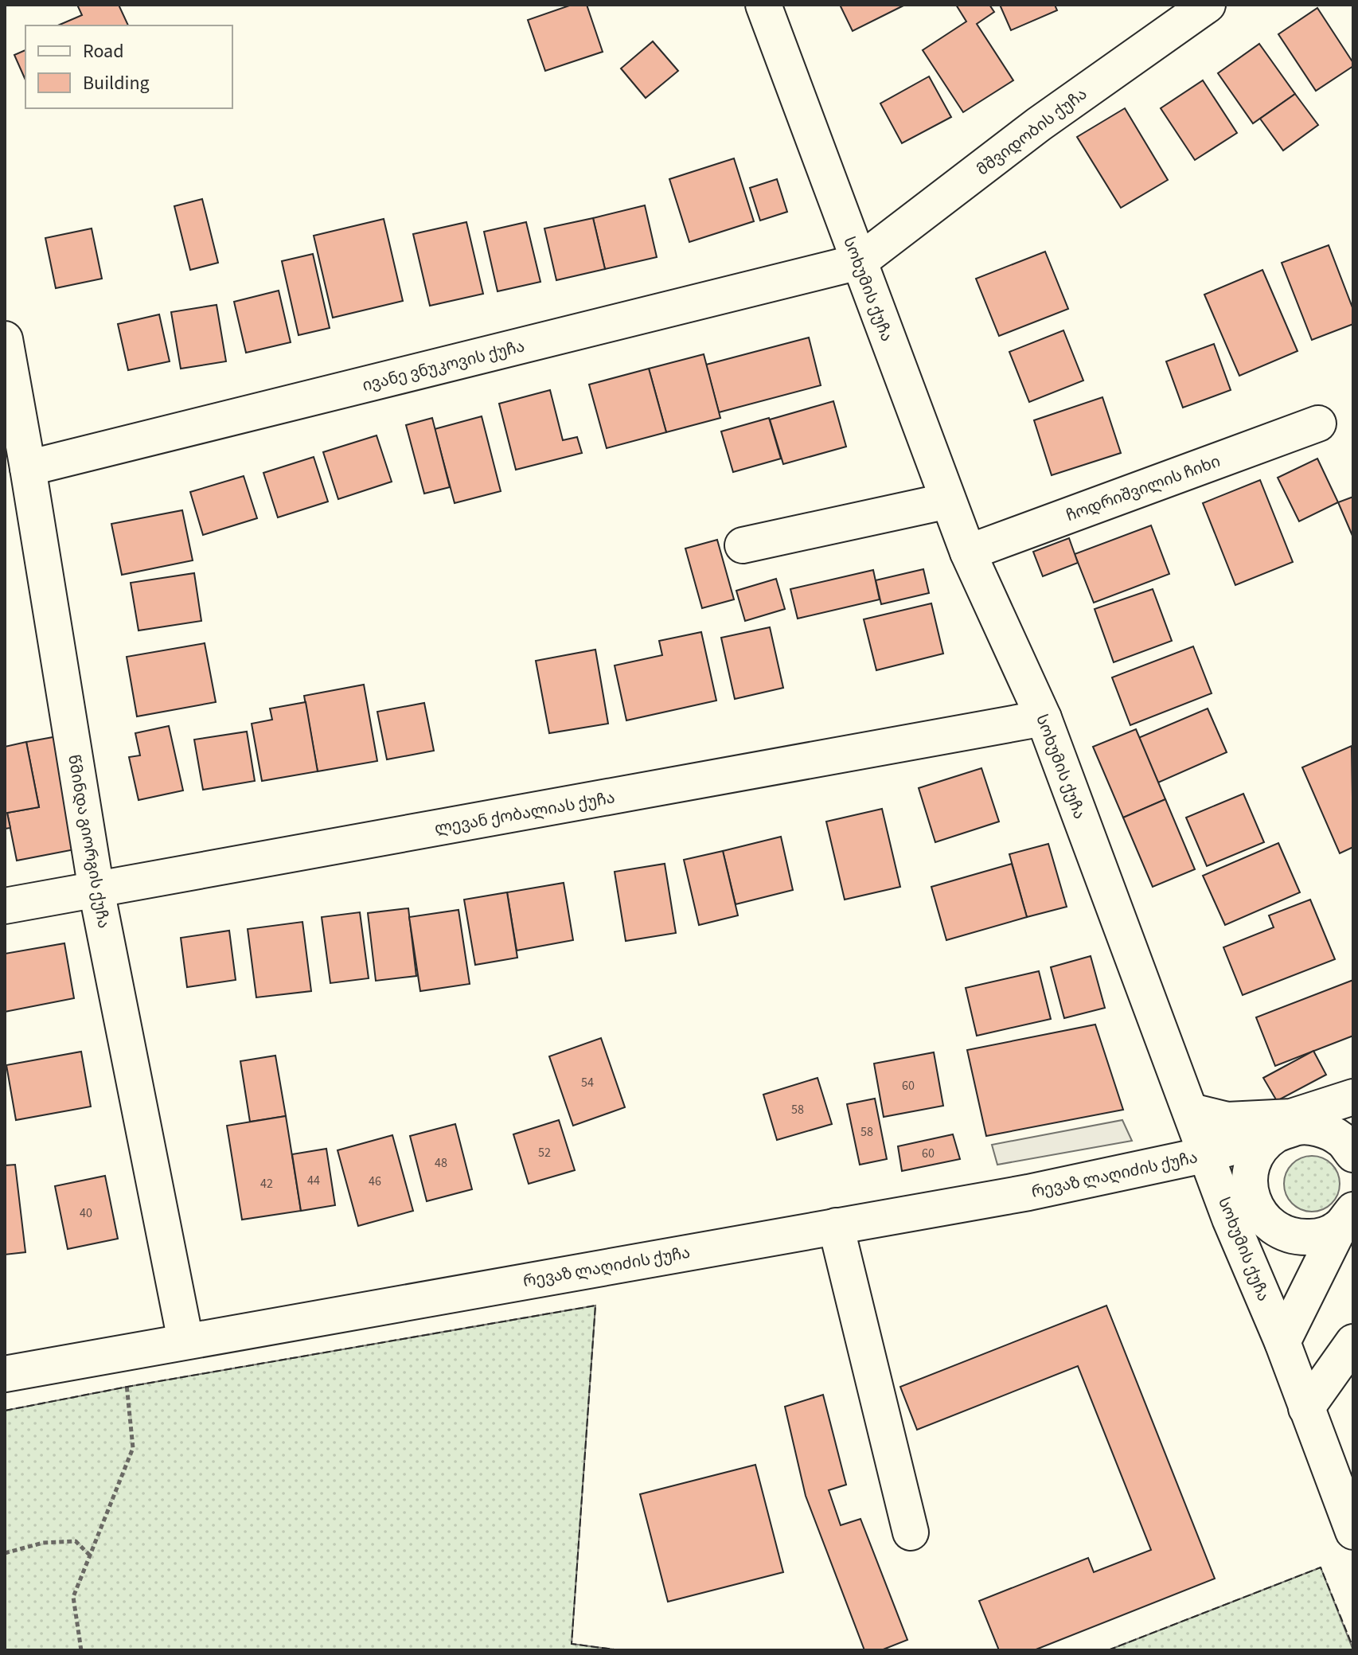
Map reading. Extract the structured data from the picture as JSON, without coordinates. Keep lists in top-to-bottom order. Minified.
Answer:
{"streets":{"main road":["მშვიდობის ქუჩა","სოხუმის ქუჩა","ივანე ვნუკოვის ქუჩა","ჩოდრიშვილის ჩიხი","ლევან ქობალიას ქუჩა","წმინდა გიორგის ქუჩა","რევაზ ლაღიძის ქუჩა"]},"crossings":[["მშვიდობის ქუჩა","სოხუმის ქუჩა"],["მშვიდობის ქუჩა","ივანე ვნუკოვის ქუჩა"],["სოხუმის ქუჩა","ივანე ვნუკოვის ქუჩა"],["სოხუმის ქუჩა","ჩოდრიშვილის ჩიხი"],["სოხუმის ქუჩა","ლევან ქობალიას ქუჩა"],["სოხუმის ქუჩა","რევაზ ლაღიძის ქუჩა"],["ივანე ვნუკოვის ქუჩა","წმინდა გიორგის ქუჩა"],["ლევან ქობალიას ქუჩა","წმინდა გიორგის ქუჩა"],["წმინდა გიორგის ქუჩა","რევაზ ლაღიძის ქუჩა"]],"house_numbers":["54","60","58","58","52","60","48","44","46","42","40"],"legend":["Road","Building"]}
